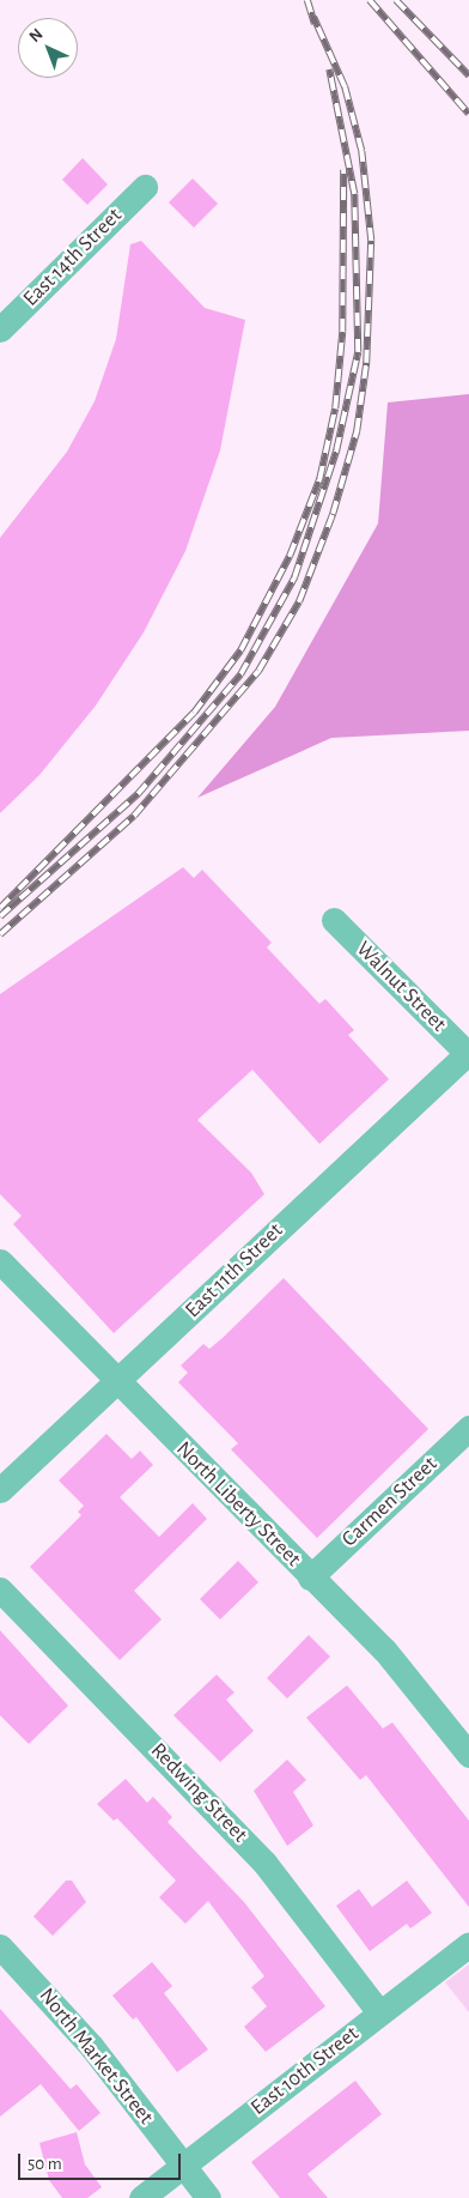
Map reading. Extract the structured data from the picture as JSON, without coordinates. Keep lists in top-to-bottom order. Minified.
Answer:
{"streets":{"street":["East 14th Street","Walnut Street","East 11th Street","Carmen Street","North Liberty Street","Redwing Street","North Market Street","East 10th Street"]},"crossings":[["Walnut Street","East 11th Street"],["East 11th Street","North Liberty Street"],["Carmen Street","North Liberty Street"],["Redwing Street","East 10th Street"],["North Market Street","East 10th Street"]],"scale_bar":"50 m","north":"top left"}
